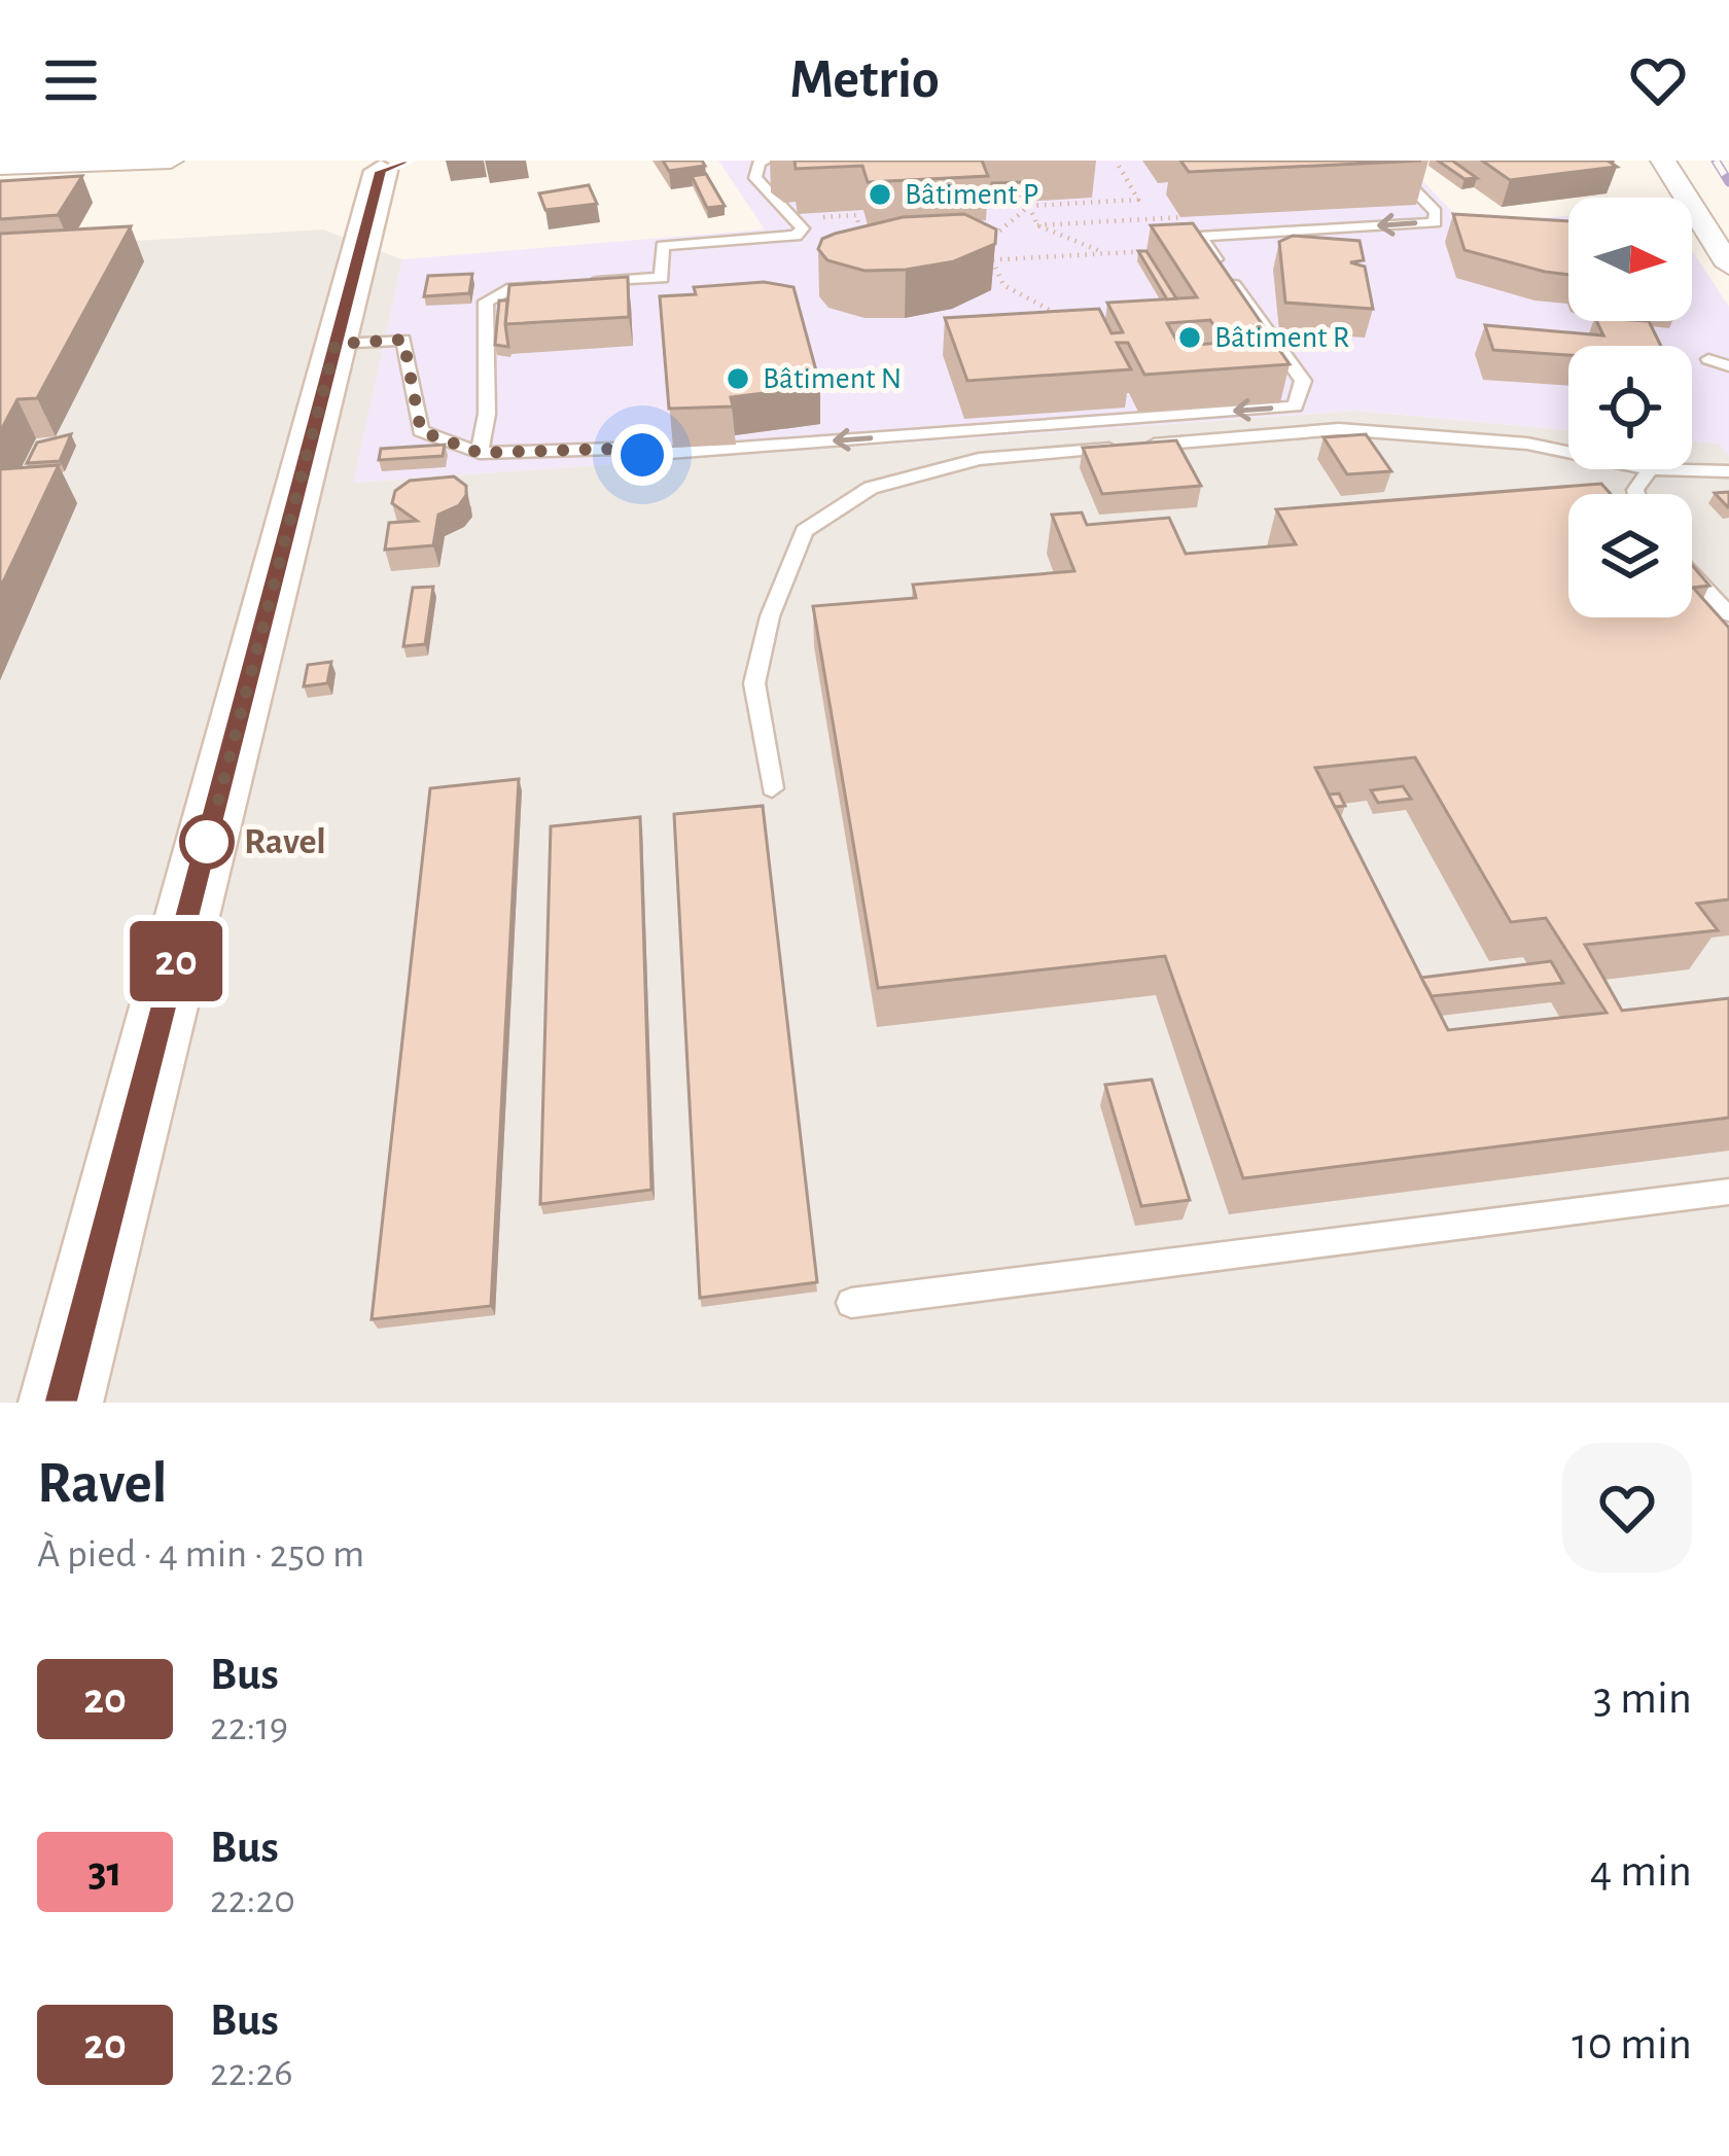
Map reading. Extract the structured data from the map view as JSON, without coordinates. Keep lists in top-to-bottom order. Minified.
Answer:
{"places":["Bâtiment P","Bâtiment R","Bâtiment N","Ravel"],"lines":["bus line 20"],"north":"right","page":{"header":"Metrio","on_map":"20","heading":["Ravel","À pied · 4 min · 250 m"],"list":[{"mark":"20","name":"Bus","note":"22:19","value":"3 min"},{"mark":"31","name":"Bus","note":"22:20","value":"4 min"},{"mark":"20","name":"Bus","note":"22:26","value":"10 min"}]}}
